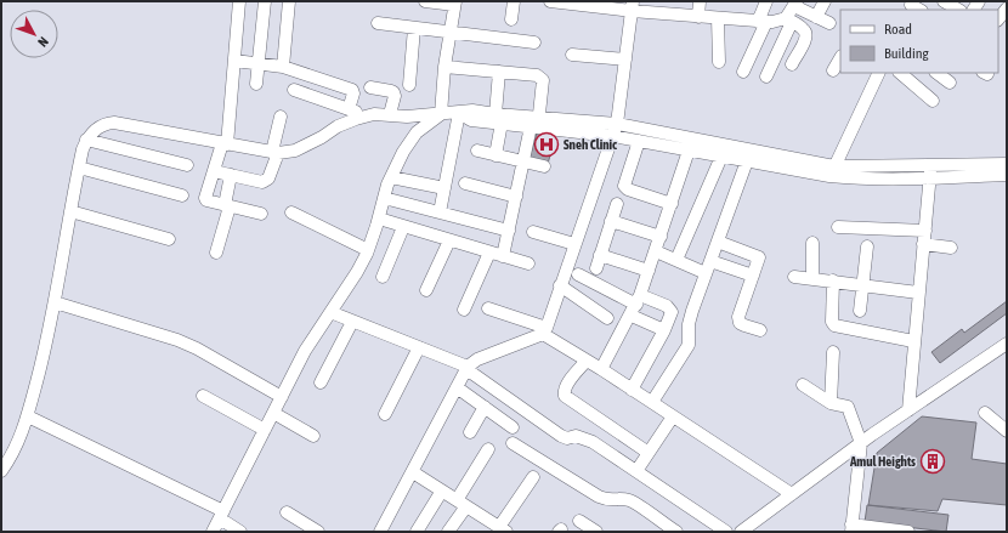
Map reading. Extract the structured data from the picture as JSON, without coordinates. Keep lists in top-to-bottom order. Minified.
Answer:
{"places":{"hospital":["Sneh Clinic"],"building":["Amul Heights"]},"legend":["Road","Building"],"north":"bottom right"}
